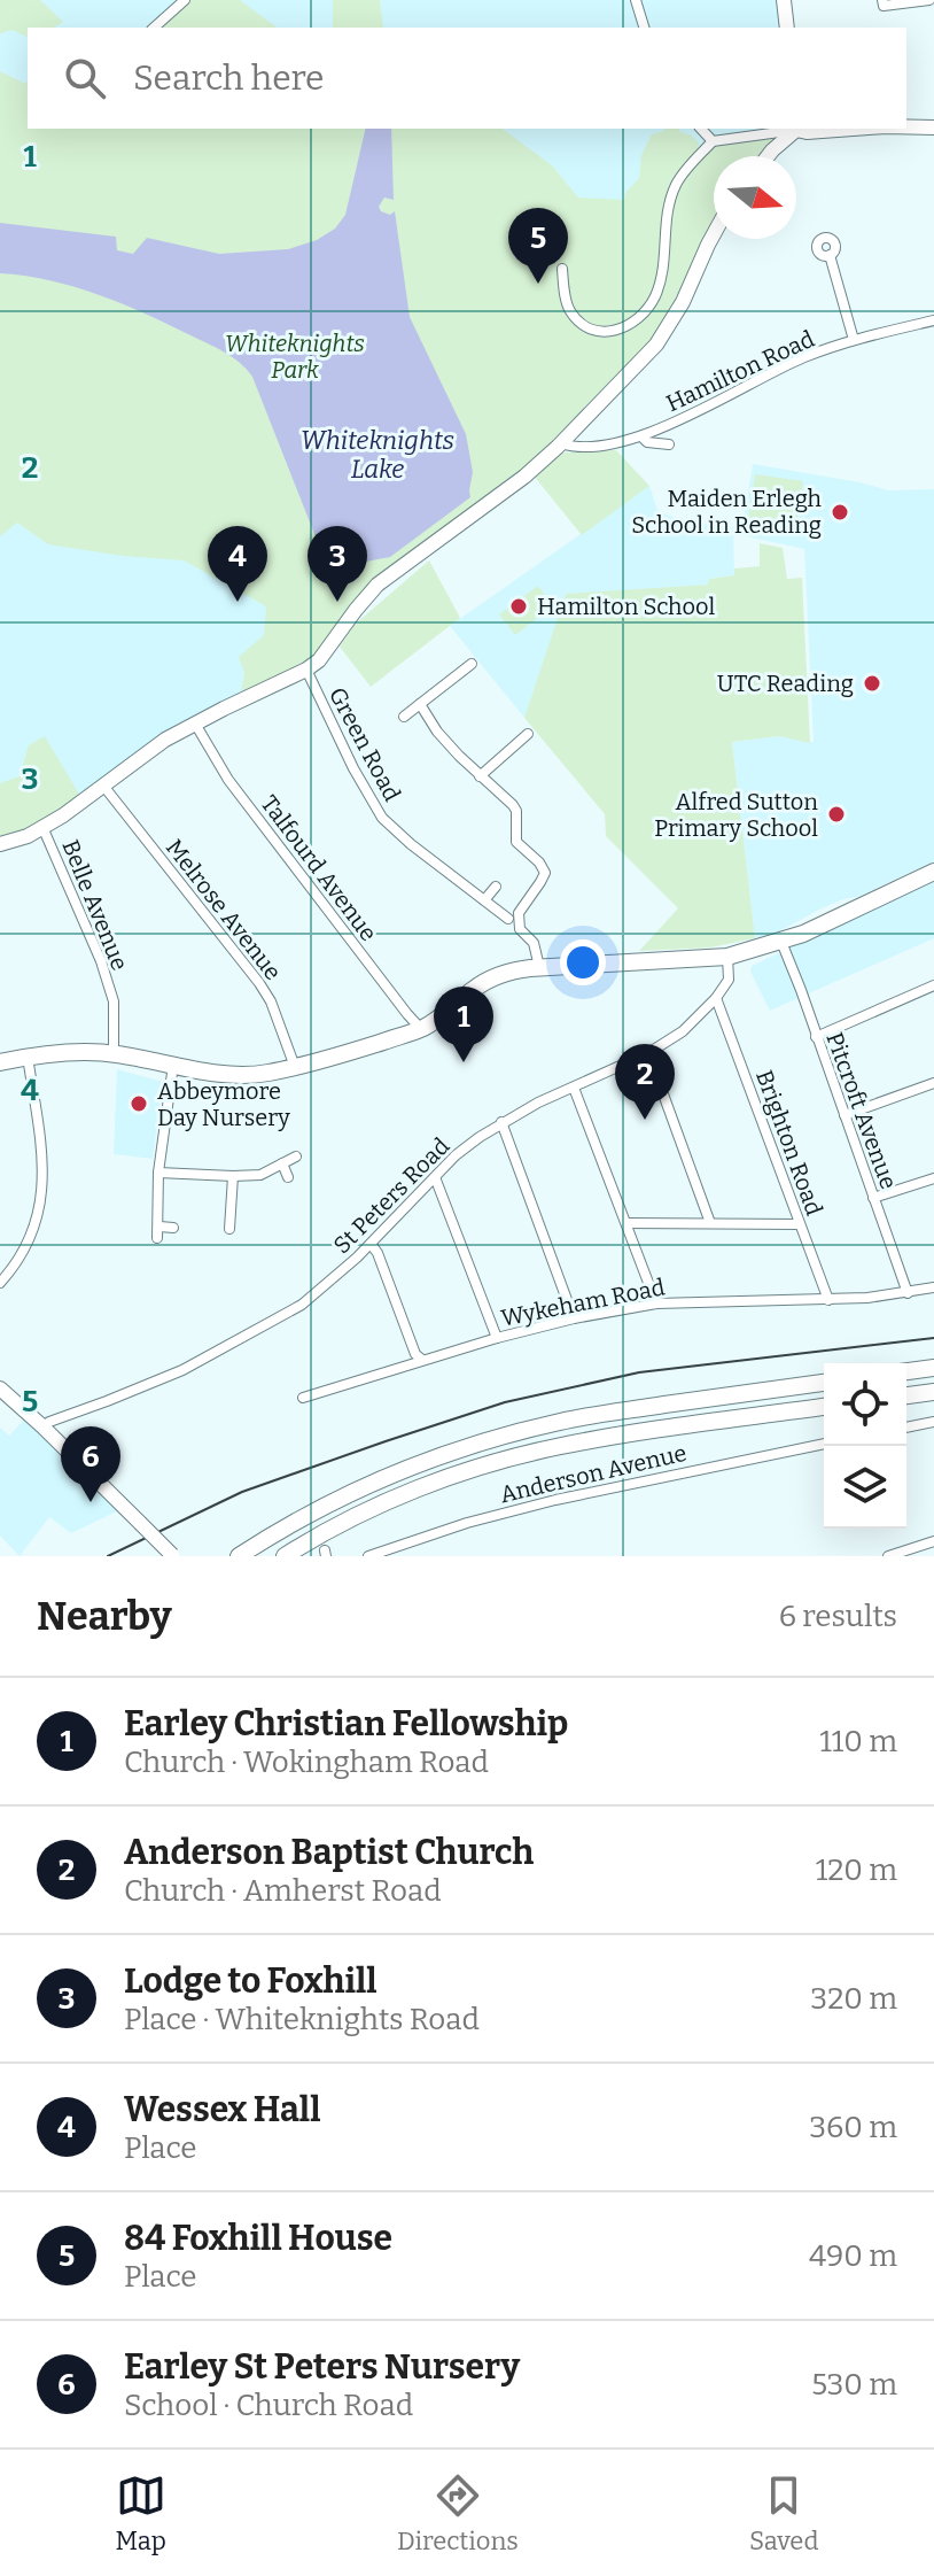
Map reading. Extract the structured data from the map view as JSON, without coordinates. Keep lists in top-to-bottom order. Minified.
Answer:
{"streets":{"street":["Hamilton Road","Green Road","Talfourd Avenue","Belle Avenue","Melrose Avenue","Pitcroft Avenue","Brighton Road","St Peters Road","Wykeham Road","Anderson Avenue"]},"crossings":[["Pitcroft Avenue","Wykeham Road"],["Brighton Road","St Peters Road"],["Brighton Road","Wykeham Road"]],"water":["Whiteknights Lake"],"parks":["Whiteknights Park"],"places":["Maiden Erlegh School in Reading","Hamilton School","UTC Reading","Alfred Sutton Primary School","Abbeymore Day Nursery"],"north":"right","page":{"search":"Search here","pins":["5","3","4","1","2","6"],"heading":["Nearby","6 results"],"list":[{"mark":"1","name":"Earley Christian Fellowship","note":"Church · Wokingham Road","value":"110 m"},{"mark":"2","name":"Anderson Baptist Church","note":"Church · Amherst Road","value":"120 m"},{"mark":"3","name":"Lodge to Foxhill","note":"Place · Whiteknights Road","value":"320 m"},{"mark":"4","name":"Wessex Hall","note":"Place","value":"360 m"},{"mark":"5","name":"84 Foxhill House","note":"Place","value":"490 m"},{"mark":"6","name":"Earley St Peters Nursery","note":"School · Church Road","value":"530 m"}],"nav":["Map","Directions","Saved"]},"grid":{"rows":["1","2","3","4","5"]}}
